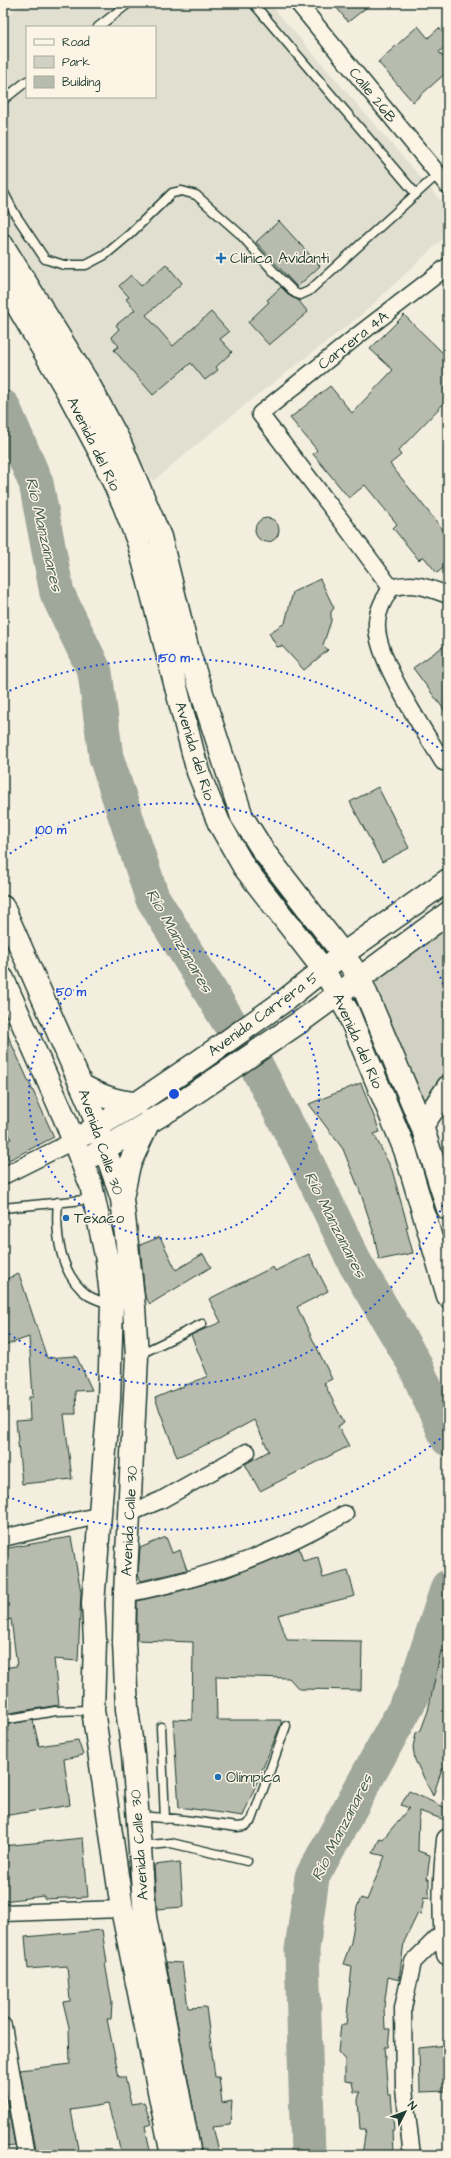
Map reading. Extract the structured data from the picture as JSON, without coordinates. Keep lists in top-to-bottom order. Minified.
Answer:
{"streets":{"main road":["Avenida del Río","Avenida Carrera 5","Avenida Calle 30"],"street":["Calle 26B","Carrera 4A"]},"crossings":[["Avenida del Río","Avenida Carrera 5"],["Avenida Carrera 5","Avenida Calle 30"]],"water":["Río Manzanares"],"places":{"health":["Clínica Avidanti"],"other":["Texaco","Olímpica"]},"legend":["Road","Park","Building"],"north":"top right","rings":["150 m","100 m","50 m"]}
